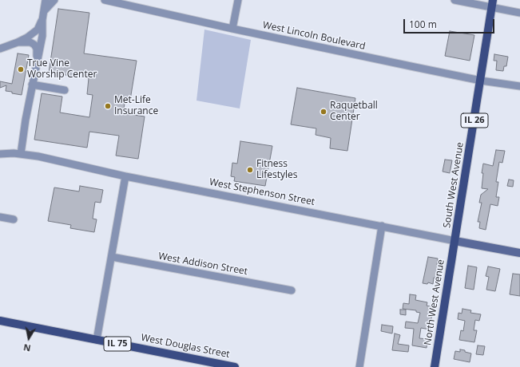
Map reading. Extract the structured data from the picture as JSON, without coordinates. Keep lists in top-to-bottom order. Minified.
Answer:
{"streets":{"main road":["IL 26","South West Avenue","North West Avenue","IL 75","West Douglas Street"],"street":["West Lincoln Boulevard","West Stephenson Street","West Addison Street"]},"crossings":[["West Lincoln Boulevard","South West Avenue"],["South West Avenue","West Stephenson Street"],["South West Avenue","North West Avenue"],["West Stephenson Street","North West Avenue"]],"places":["True Vine Worship Center","Met-Life Insurance","Raquetball Center","Fitness Lifestyles"],"scale_bar":"100 m","north":"bottom"}
